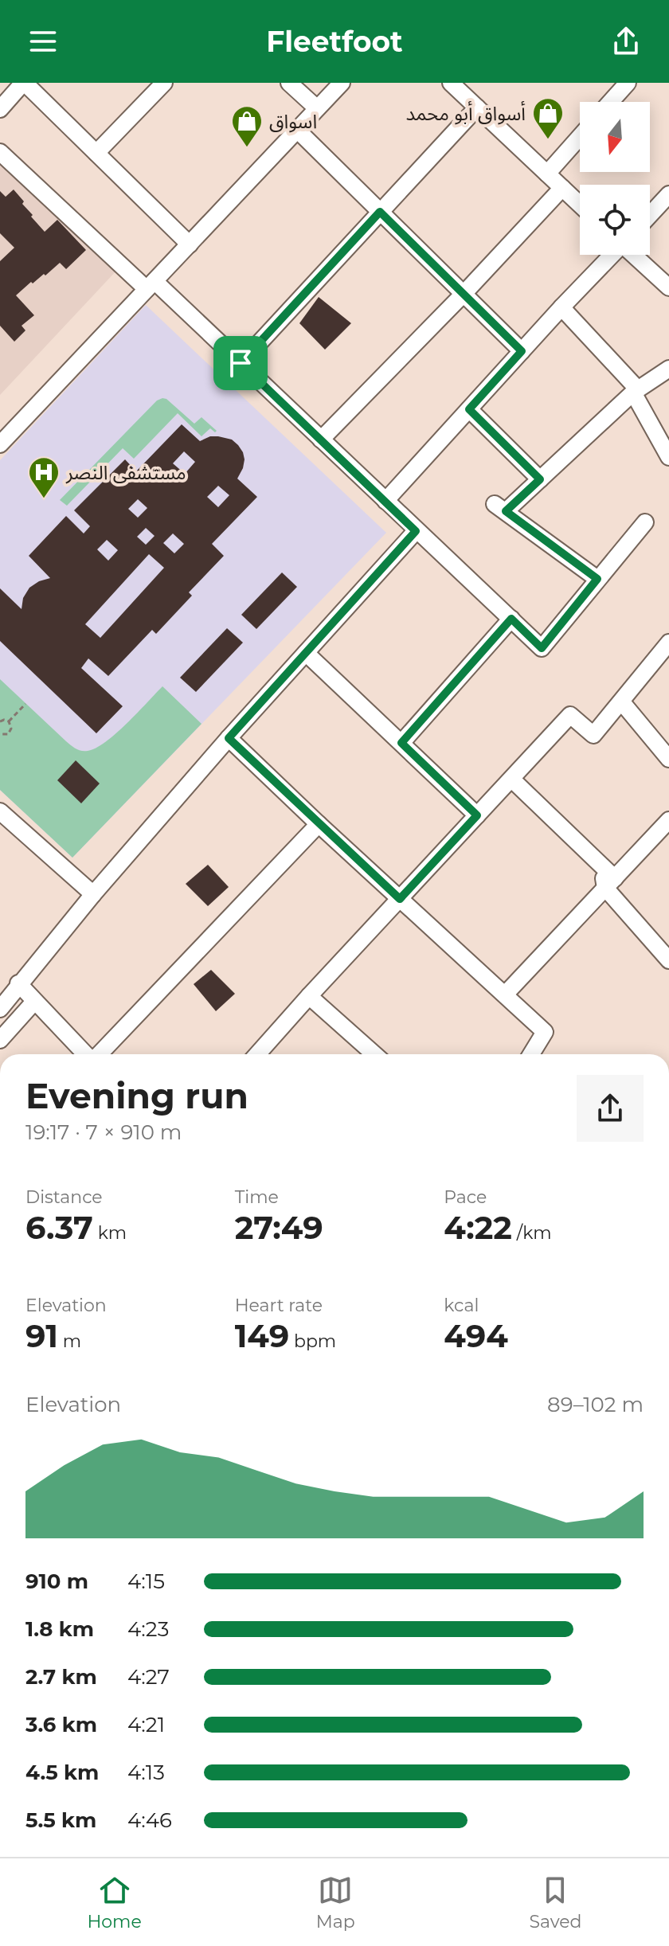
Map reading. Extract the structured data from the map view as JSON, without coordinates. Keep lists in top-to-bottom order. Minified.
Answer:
{"places":{"shop":["أسواق أبو محمد","اسواق"],"hospital":["مستشفى النصر"]},"north":"bottom","page":{"header":"Fleetfoot","heading":["Evening run","19:17 · 7 × 910 m"],"stats":[["Distance","6.37 km"],["Time","27:49"],["Pace","4:22 /km"],["Elevation","91 m"],["Heart rate","149 bpm"],["kcal","494"]],"chart":["Elevation","89–102 m"],"list":[{"name":"910 m","note":"4:15"},{"name":"1.8 km","note":"4:23"},{"name":"2.7 km","note":"4:27"},{"name":"3.6 km","note":"4:21"},{"name":"4.5 km","note":"4:13"},{"name":"5.5 km","note":"4:46"}],"tabs":["Home","Map","Saved"]}}
